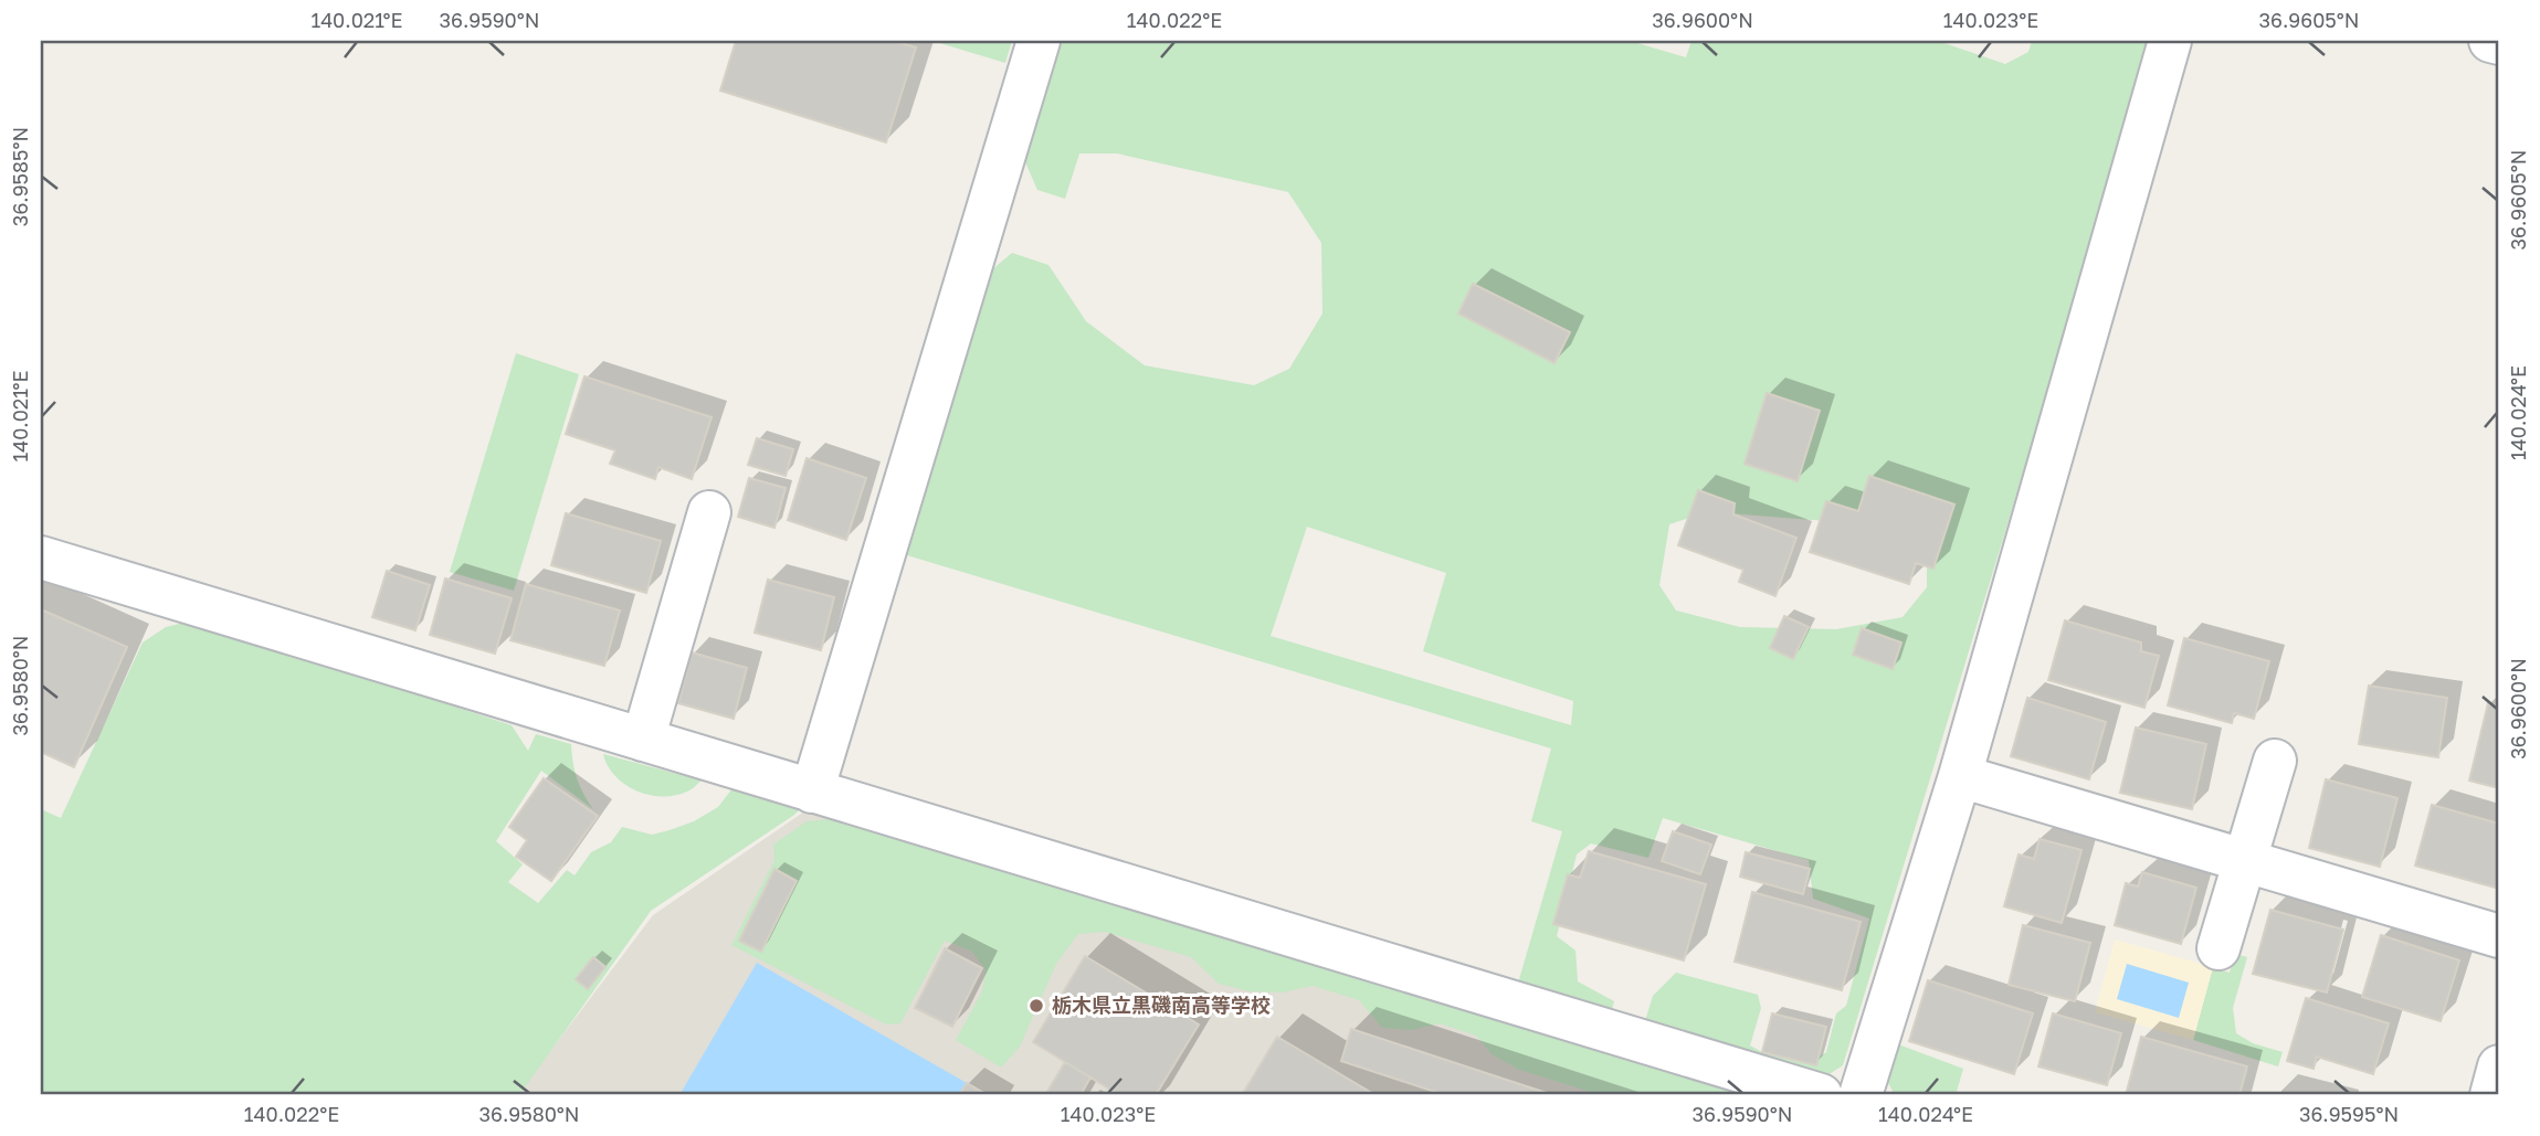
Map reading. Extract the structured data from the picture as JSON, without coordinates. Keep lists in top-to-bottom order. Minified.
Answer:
{"places":["栃木県立黒磯南高等学校"],"coordinates":["140.021°E","36.9590°N","140.022°E","36.9600°N","140.023°E","36.9605°N","36.9585°N","140.024°E","36.9580°N","36.9595°N"]}
